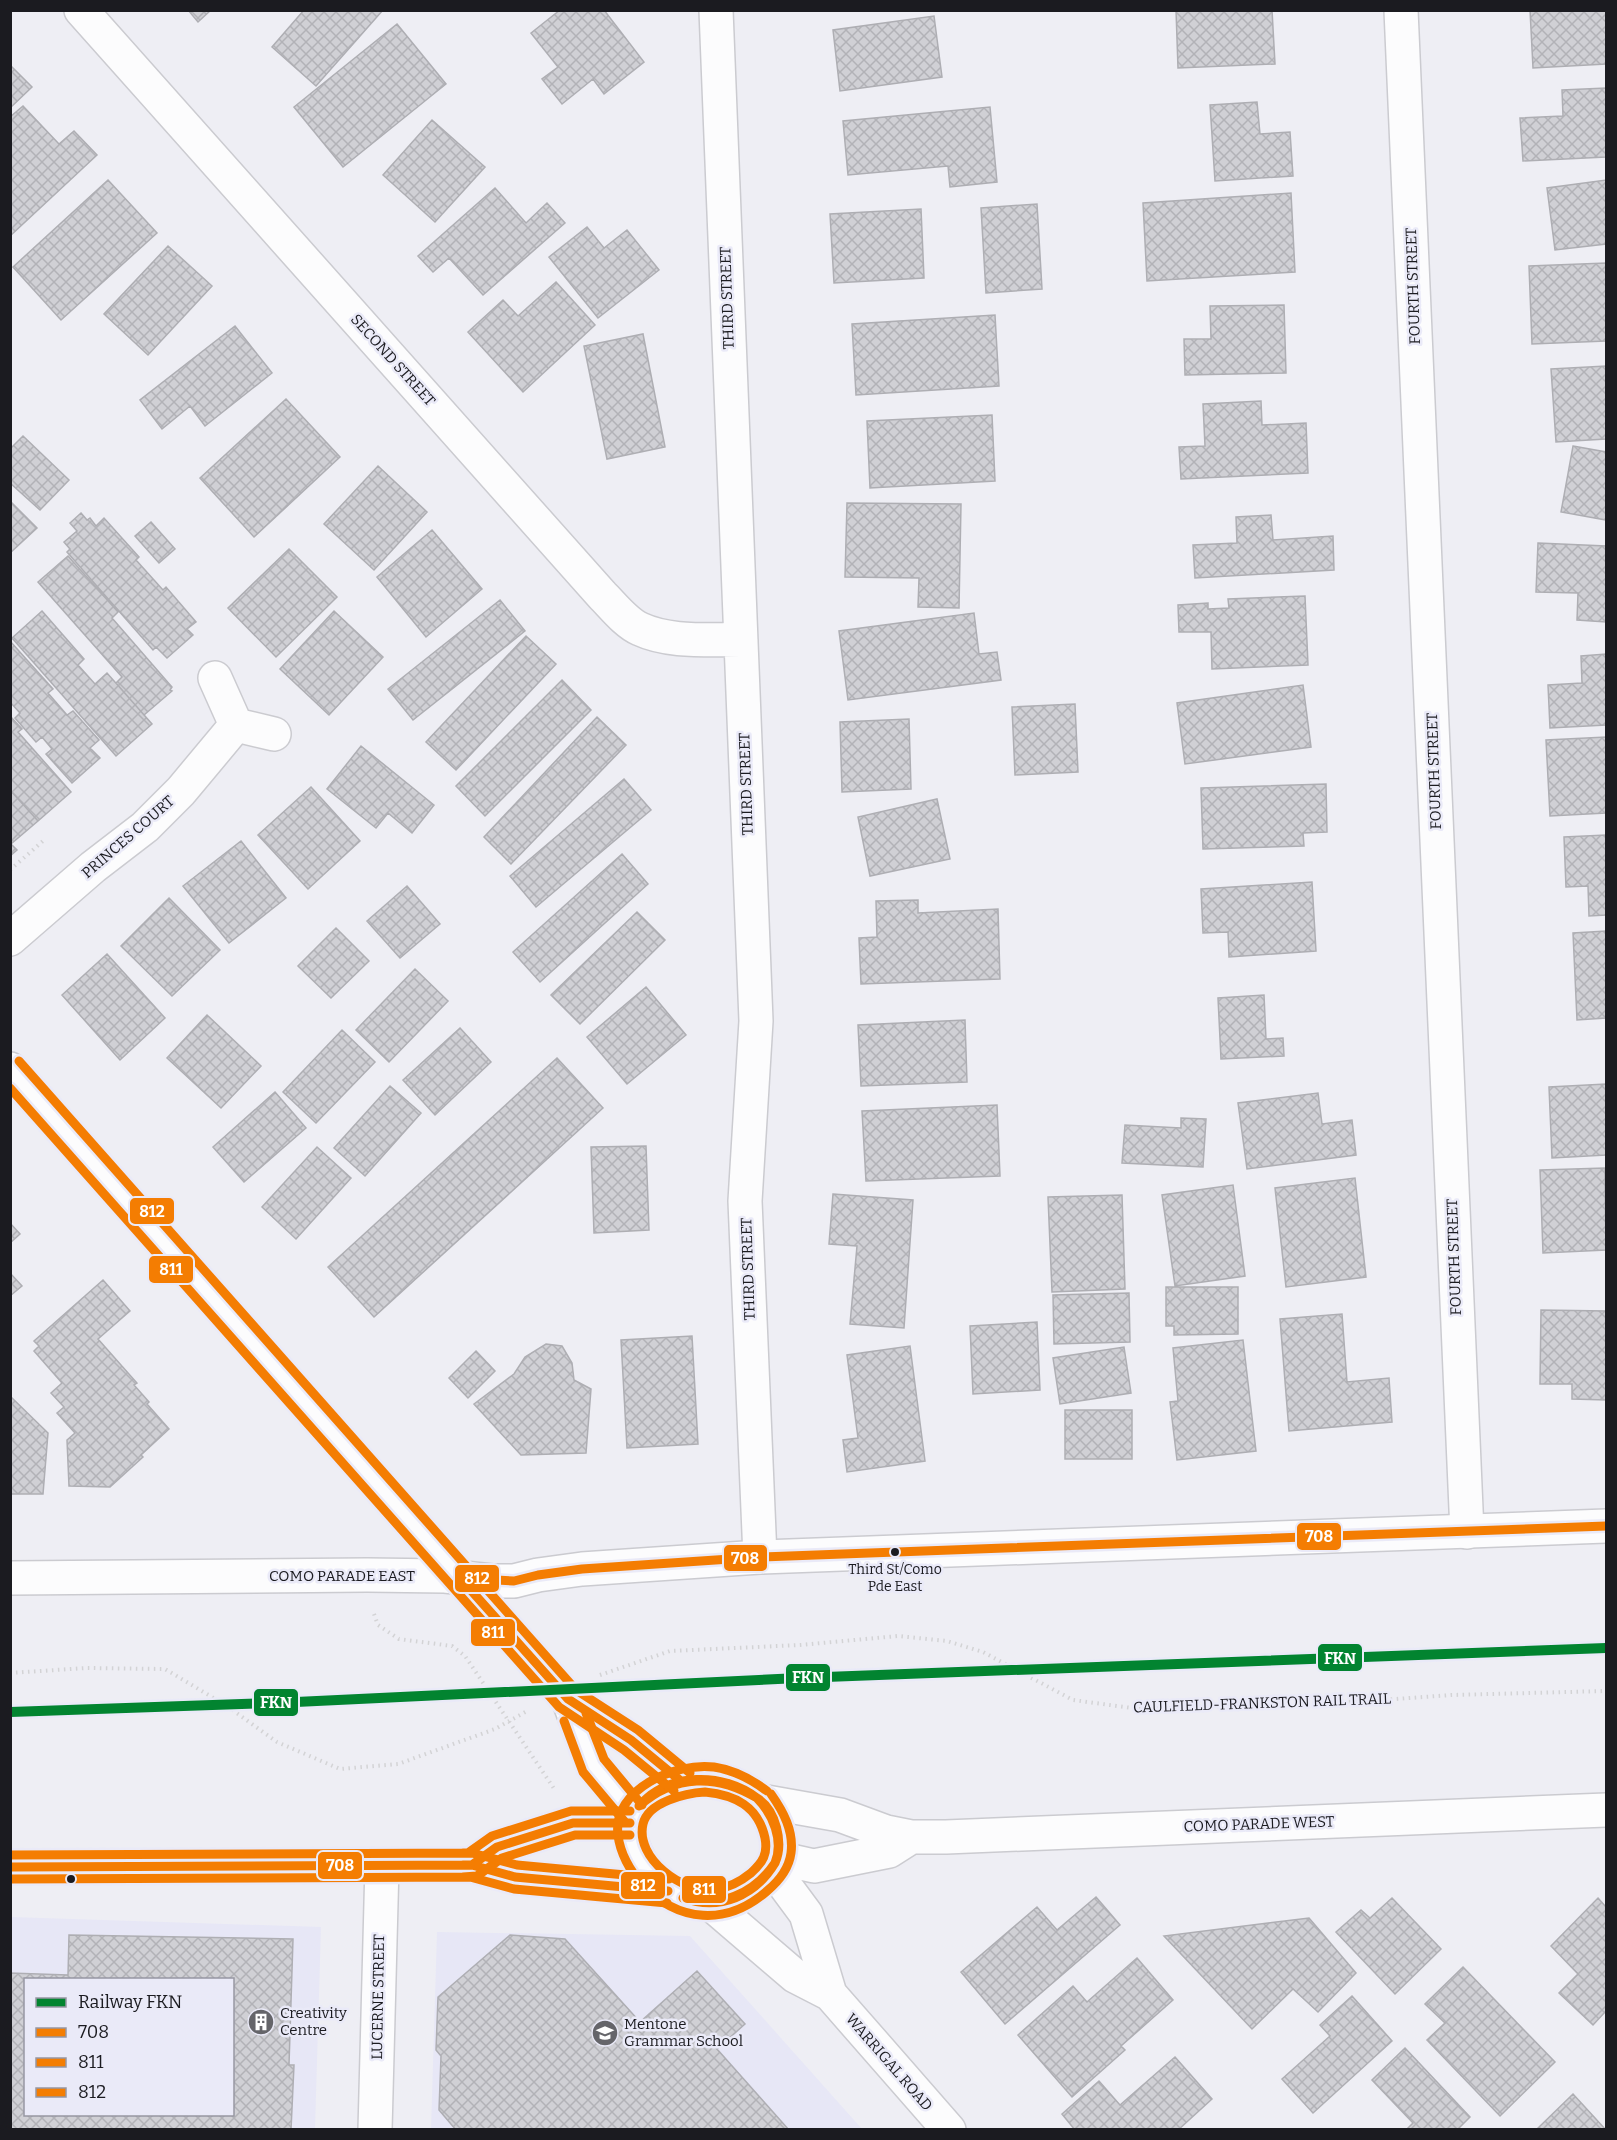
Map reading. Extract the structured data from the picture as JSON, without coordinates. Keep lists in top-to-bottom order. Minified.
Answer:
{"streets":{"street":["FOURTH STREET","THIRD STREET","SECOND STREET","PRINCES COURT","COMO PARADE EAST","COMO PARADE WEST","LUCERNE STREET","WARRIGAL ROAD"],"path":["CAULFIELD-FRANKSTON RAIL TRAIL"]},"crossings":[["FOURTH STREET","COMO PARADE EAST"],["THIRD STREET","SECOND STREET"],["THIRD STREET","COMO PARADE EAST"],["COMO PARADE WEST","WARRIGAL ROAD"]],"places":{"other":["Third St/Como Pde East"],"building":["Creativity Centre"],"school or university":["Mentone Grammar School"]},"lines":["transit line 812","transit line 811","transit line 708","rail line FKN"],"legend":["Railway FKN","708","811","812"]}
